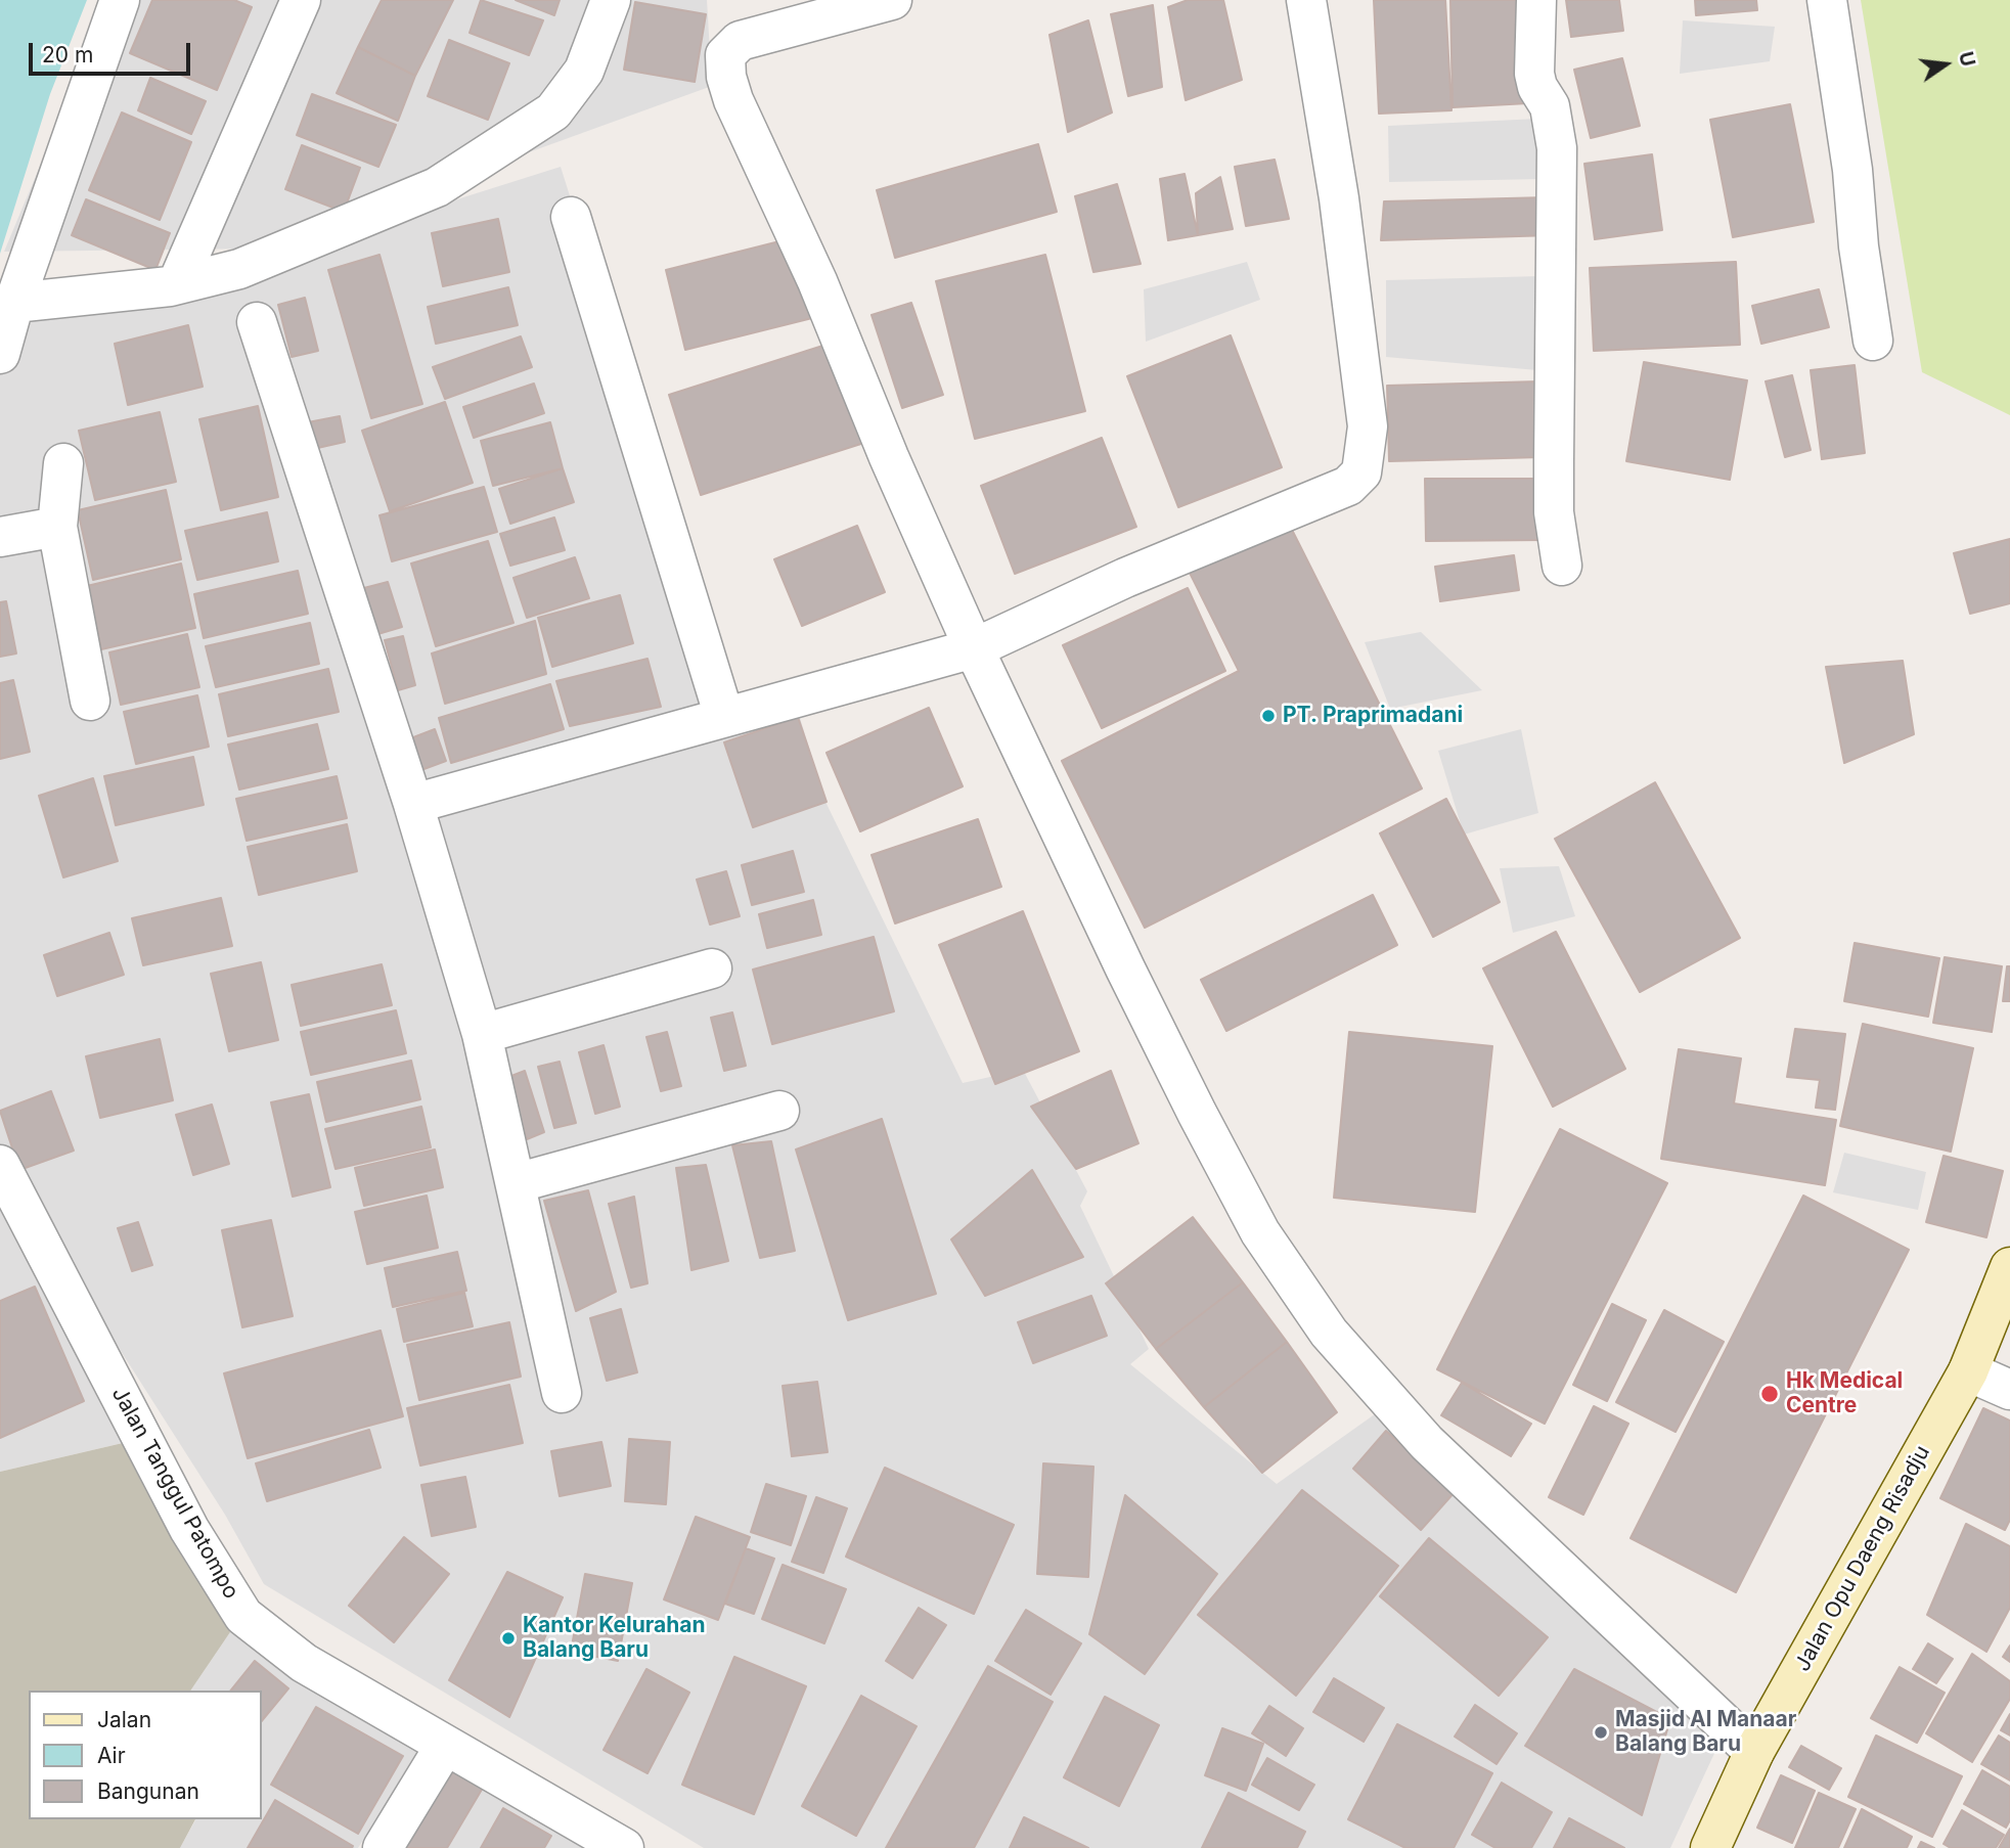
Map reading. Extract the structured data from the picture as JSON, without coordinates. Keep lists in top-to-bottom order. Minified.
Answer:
{"streets":{"main road":["Jalan Opu Daeng Risadju"],"street":["Jalan Tanggul Patompo"]},"places":["PT. Praprimadani","Hk Medical Centre","Kantor Kelurahan Balang Baru","Masjid Al Manaar Balang Baru"],"legend":["Jalan","Air","Bangunan"],"scale_bar":"20 m","north":"right"}
